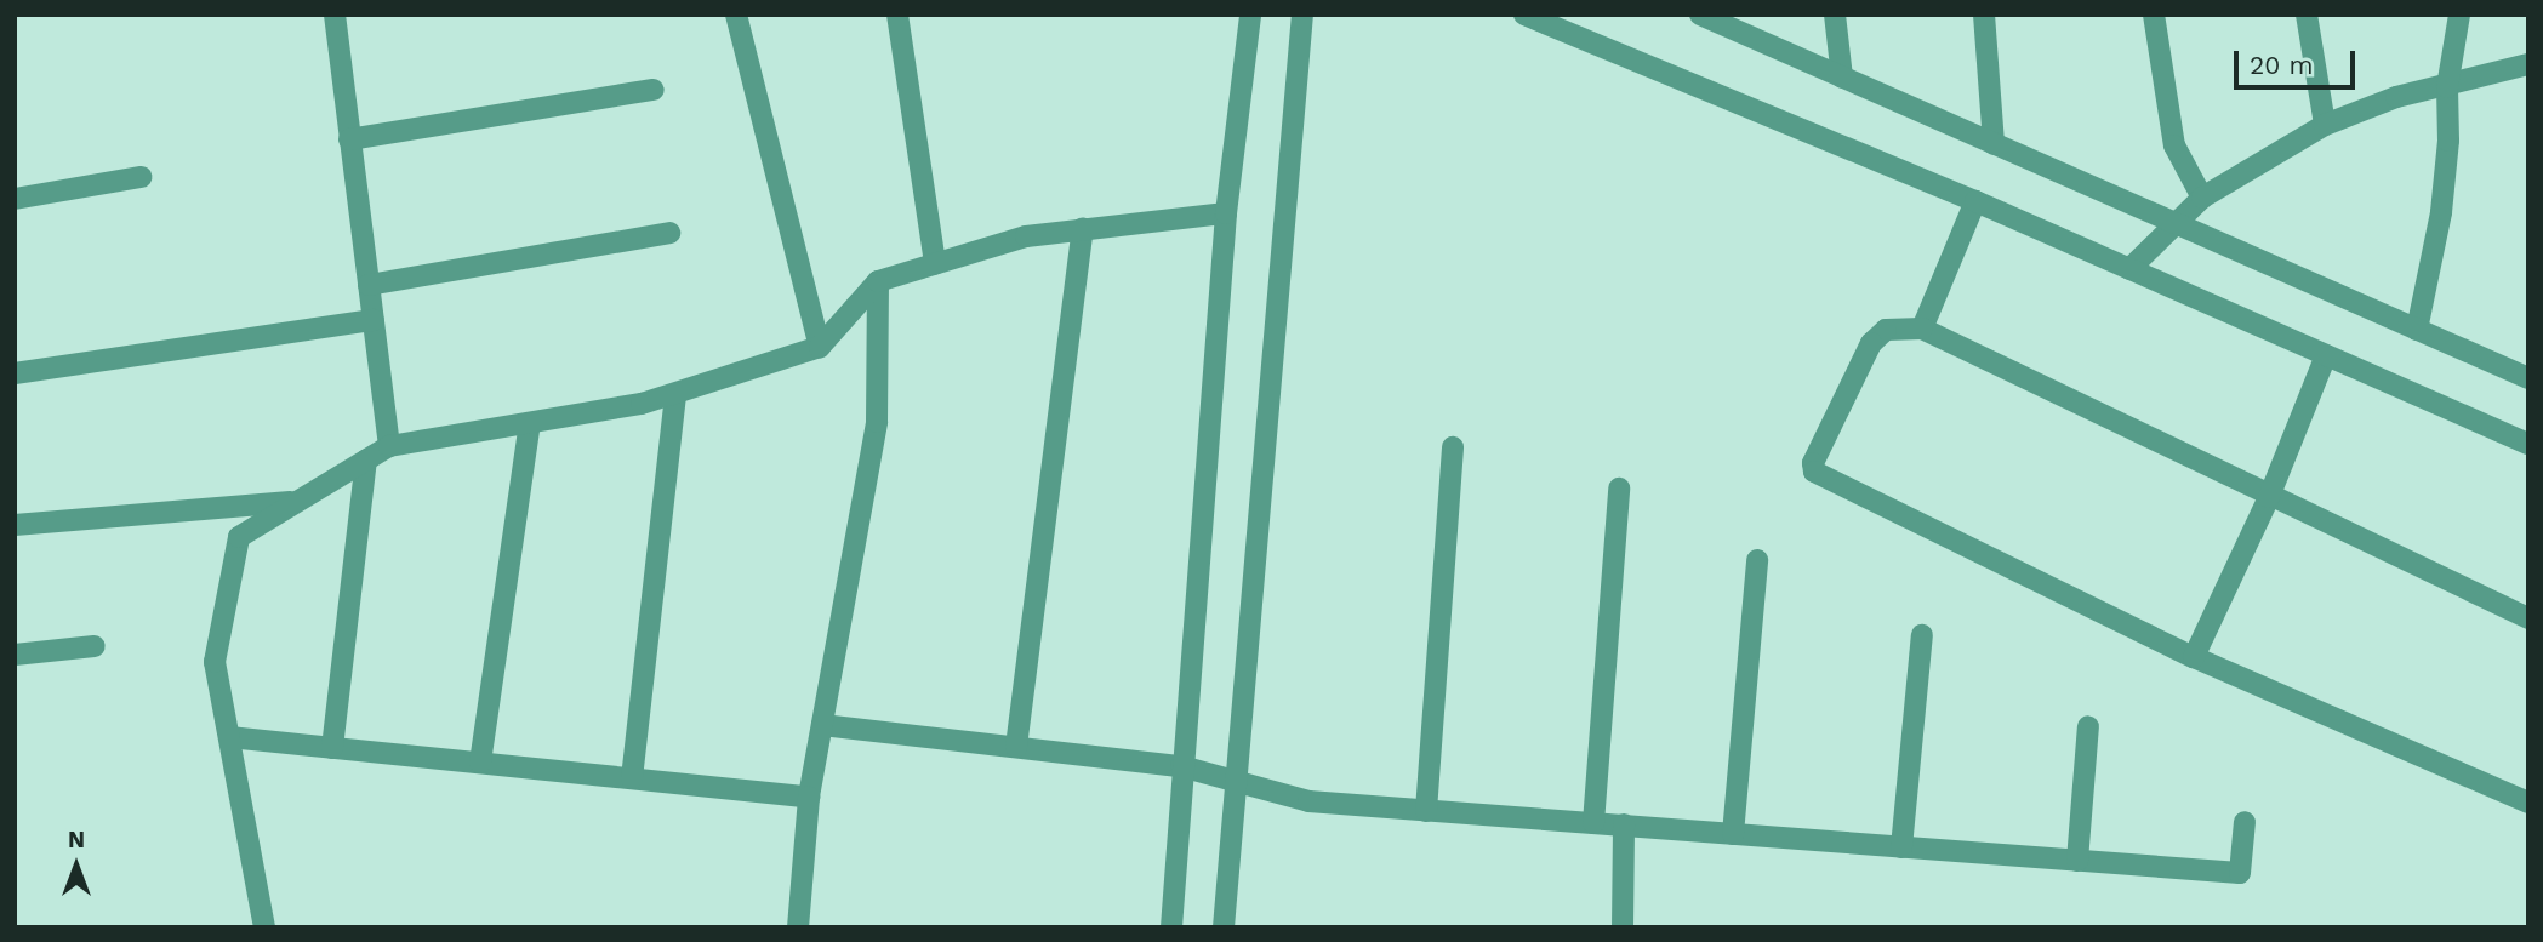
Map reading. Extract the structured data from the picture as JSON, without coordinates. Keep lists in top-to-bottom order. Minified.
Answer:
{"scale_bar":"20 m","north":"top"}
